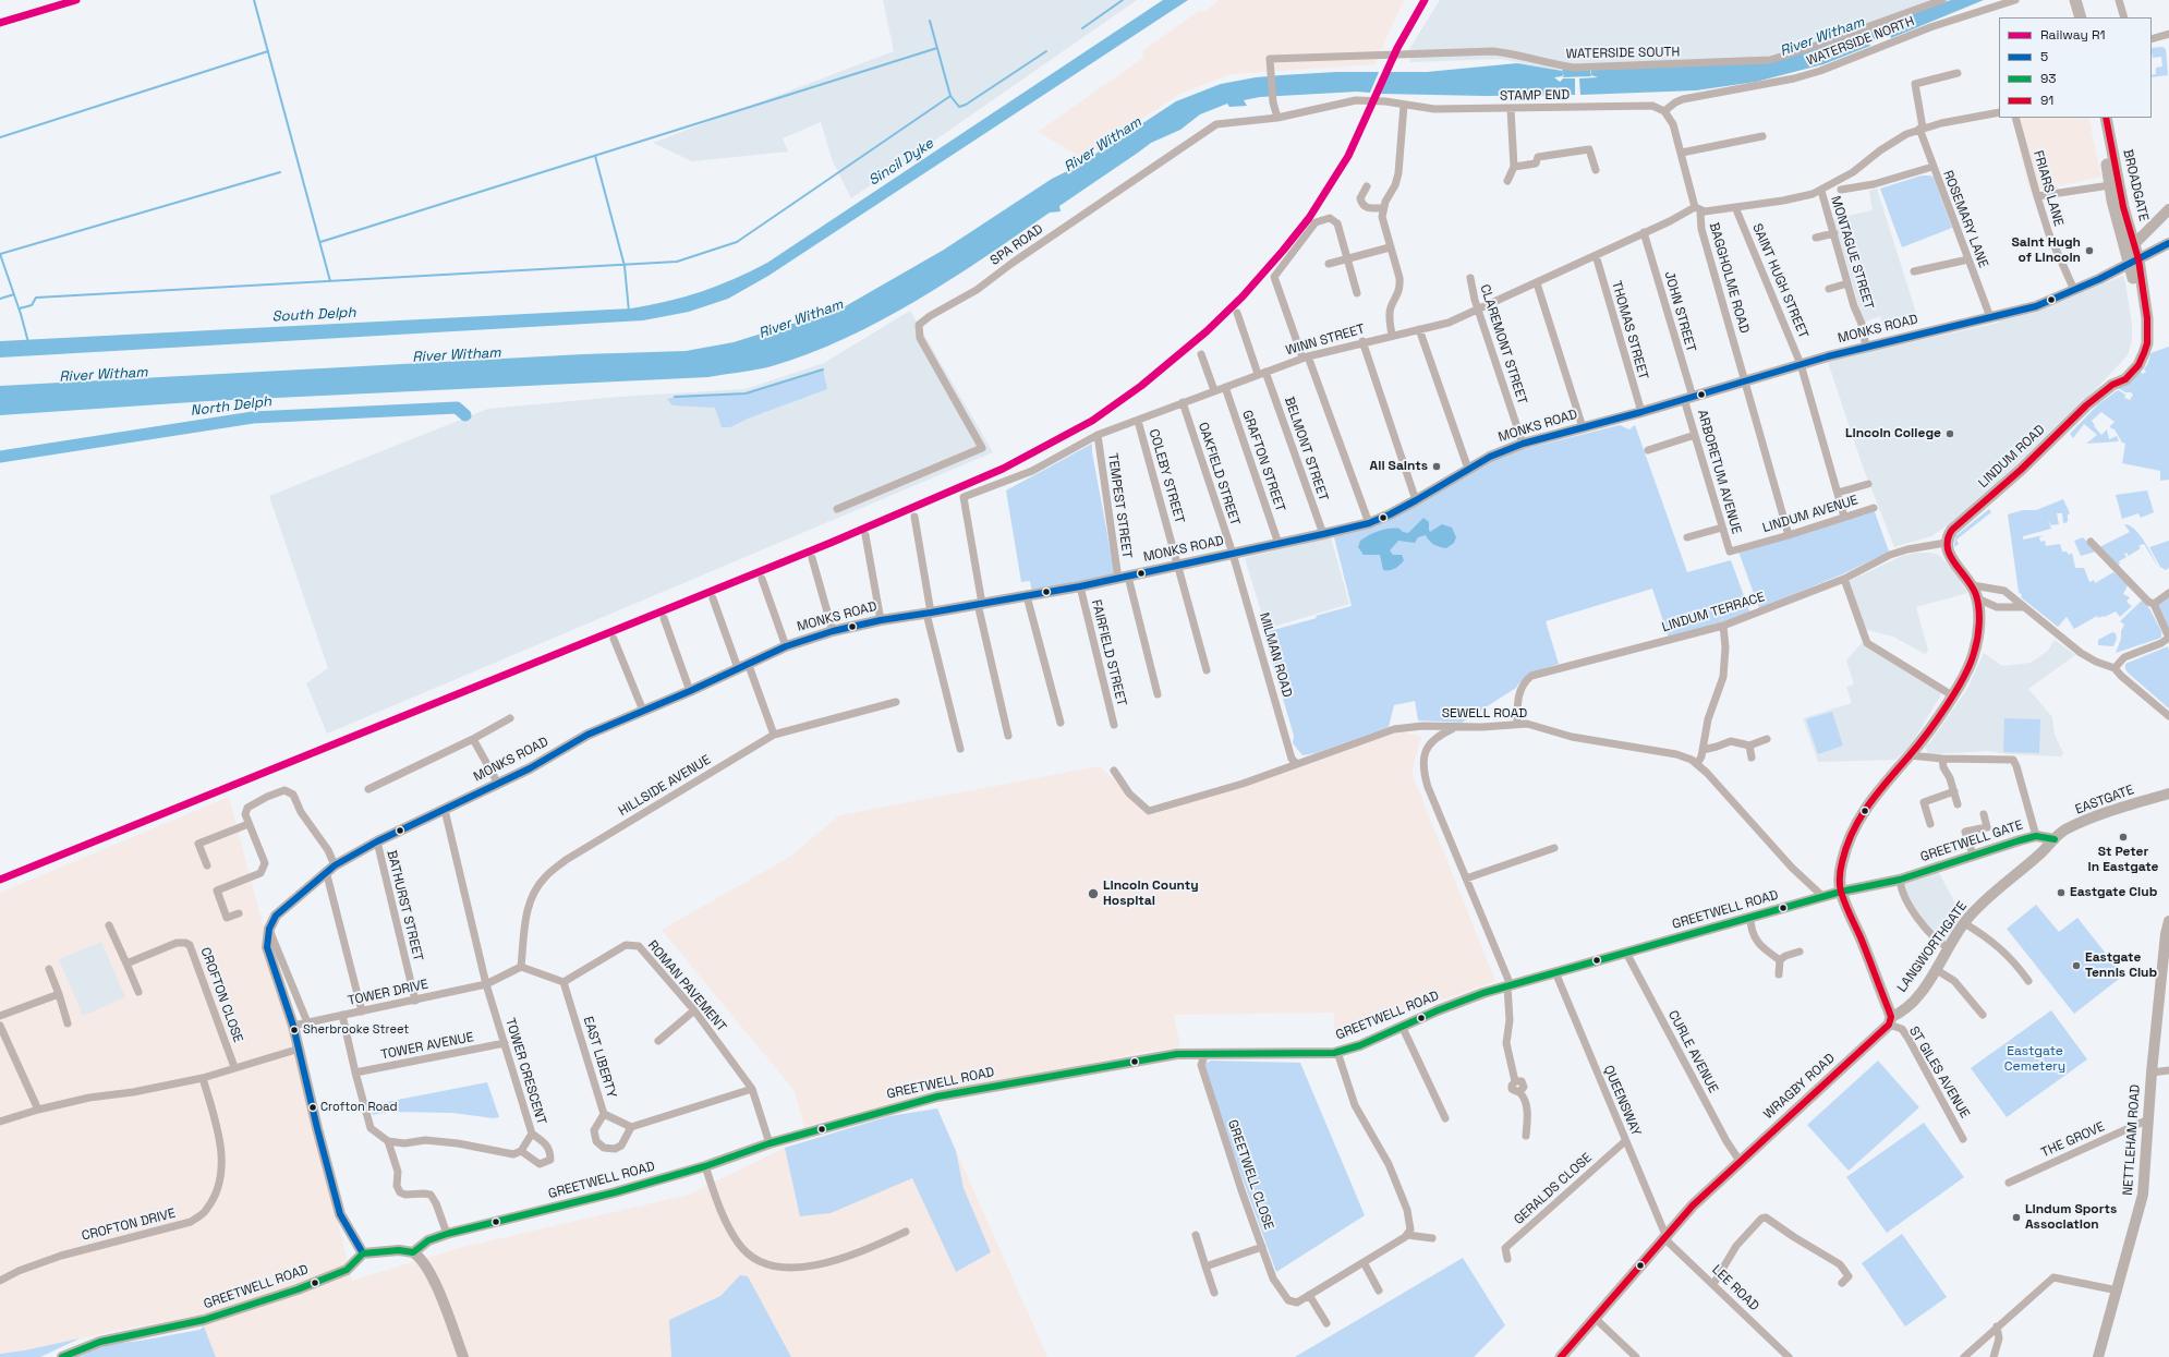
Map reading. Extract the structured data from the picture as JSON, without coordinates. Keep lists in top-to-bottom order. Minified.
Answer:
{"streets":{"main road":["BROADGATE","MONKS ROAD","LINDUM ROAD","EASTGATE","GREETWELL GATE","GREETWELL ROAD","LANGWORTHGATE","WRAGBY ROAD","NETTLEHAM ROAD"],"street":["WATERSIDE NORTH","WATERSIDE SOUTH","STAMP END","FRIARS LANE","ROSEMARY LANE","SPA ROAD","MONTAGUE STREET","BAGGHOLME ROAD","SAINT HUGH STREET","JOHN STREET","THOMAS STREET","WINN STREET","CLAREMONT STREET","BELMONT STREET","GRAFTON STREET","ARBORETUM AVENUE","OAKFIELD STREET","COLEBY STREET","TEMPEST STREET","LINDUM AVENUE","LINDUM TERRACE","FAIRFIELD STREET","MILMAN ROAD","SEWELL ROAD","HILLSIDE AVENUE","BATHURST STREET","ROMAN PAVEMENT","TOWER DRIVE","CROFTON CLOSE","TOWER AVENUE","CURLE AVENUE","EAST LIBERTY","TOWER CRESCENT","ST GILES AVENUE","QUEENSWAY","THE GROVE","GREETWELL CLOSE","GERALDS CLOSE","CROFTON DRIVE","LEE ROAD"]},"crossings":[["WATERSIDE NORTH","STAMP END"],["WATERSIDE NORTH","BAGGHOLME ROAD"],["WATERSIDE SOUTH","SPA ROAD"],["STAMP END","SPA ROAD"],["STAMP END","BAGGHOLME ROAD"],["BROADGATE","MONKS ROAD"],["BROADGATE","LINDUM ROAD"],["FRIARS LANE","MONKS ROAD"],["ROSEMARY LANE","MONKS ROAD"],["MONTAGUE STREET","MONKS ROAD"],["MONTAGUE STREET","WINN STREET"],["BAGGHOLME ROAD","MONKS ROAD"],["BAGGHOLME ROAD","WINN STREET"],["BAGGHOLME ROAD","LINDUM AVENUE"],["SAINT HUGH STREET","MONKS ROAD"],["SAINT HUGH STREET","WINN STREET"],["SAINT HUGH STREET","LINDUM AVENUE"],["JOHN STREET","MONKS ROAD"],["JOHN STREET","WINN STREET"],["JOHN STREET","ARBORETUM AVENUE"],["MONKS ROAD","THOMAS STREET"],["MONKS ROAD","WINN STREET"],["MONKS ROAD","CLAREMONT STREET"],["MONKS ROAD","BELMONT STREET"],["MONKS ROAD","LINDUM ROAD"],["MONKS ROAD","GRAFTON STREET"],["MONKS ROAD","ARBORETUM AVENUE"],["MONKS ROAD","OAKFIELD STREET"],["MONKS ROAD","COLEBY STREET"],["MONKS ROAD","TEMPEST STREET"],["MONKS ROAD","FAIRFIELD STREET"],["MONKS ROAD","MILMAN ROAD"],["MONKS ROAD","BATHURST STREET"],["MONKS ROAD","TOWER CRESCENT"],["THOMAS STREET","WINN STREET"],["WINN STREET","CLAREMONT STREET"],["WINN STREET","BELMONT STREET"],["WINN STREET","GRAFTON STREET"],["WINN STREET","OAKFIELD STREET"],["WINN STREET","COLEBY STREET"],["WINN STREET","TEMPEST STREET"],["LINDUM ROAD","LINDUM TERRACE"],["ARBORETUM AVENUE","LINDUM AVENUE"],["OAKFIELD STREET","MILMAN ROAD"],["LINDUM TERRACE","SEWELL ROAD"],["MILMAN ROAD","SEWELL ROAD"],["SEWELL ROAD","GREETWELL ROAD"],["EASTGATE","GREETWELL GATE"],["EASTGATE","LANGWORTHGATE"],["GREETWELL GATE","GREETWELL ROAD"],["GREETWELL GATE","LANGWORTHGATE"],["BATHURST STREET","TOWER DRIVE"],["GREETWELL ROAD","ROMAN PAVEMENT"],["GREETWELL ROAD","CURLE AVENUE"],["GREETWELL ROAD","QUEENSWAY"],["GREETWELL ROAD","GREETWELL CLOSE"],["LANGWORTHGATE","ST GILES AVENUE"],["LANGWORTHGATE","WRAGBY ROAD"],["ROMAN PAVEMENT","EAST LIBERTY"],["TOWER DRIVE","TOWER CRESCENT"],["TOWER AVENUE","TOWER CRESCENT"],["CURLE AVENUE","WRAGBY ROAD"],["ST GILES AVENUE","WRAGBY ROAD"],["WRAGBY ROAD","QUEENSWAY"],["WRAGBY ROAD","LEE ROAD"],["QUEENSWAY","GERALDS CLOSE"],["QUEENSWAY","LEE ROAD"],["THE GROVE","NETTLEHAM ROAD"]],"water":["River Witham","Sincil Dyke","South Delph","North Delph"],"parks":["Eastgate Cemetery"],"places":["Saint Hugh of Lincoln","Lincoln College","All Saints","St Peter in Eastgate","Eastgate Club","Lincoln County Hospital","Eastgate Tennis Club","Sherbrooke Street","Crofton Road","Lindum Sports Association"],"lines":["rail line R1","transit line 91","transit line 5","transit line 93"],"legend":["Railway R1","5","93","91"]}
